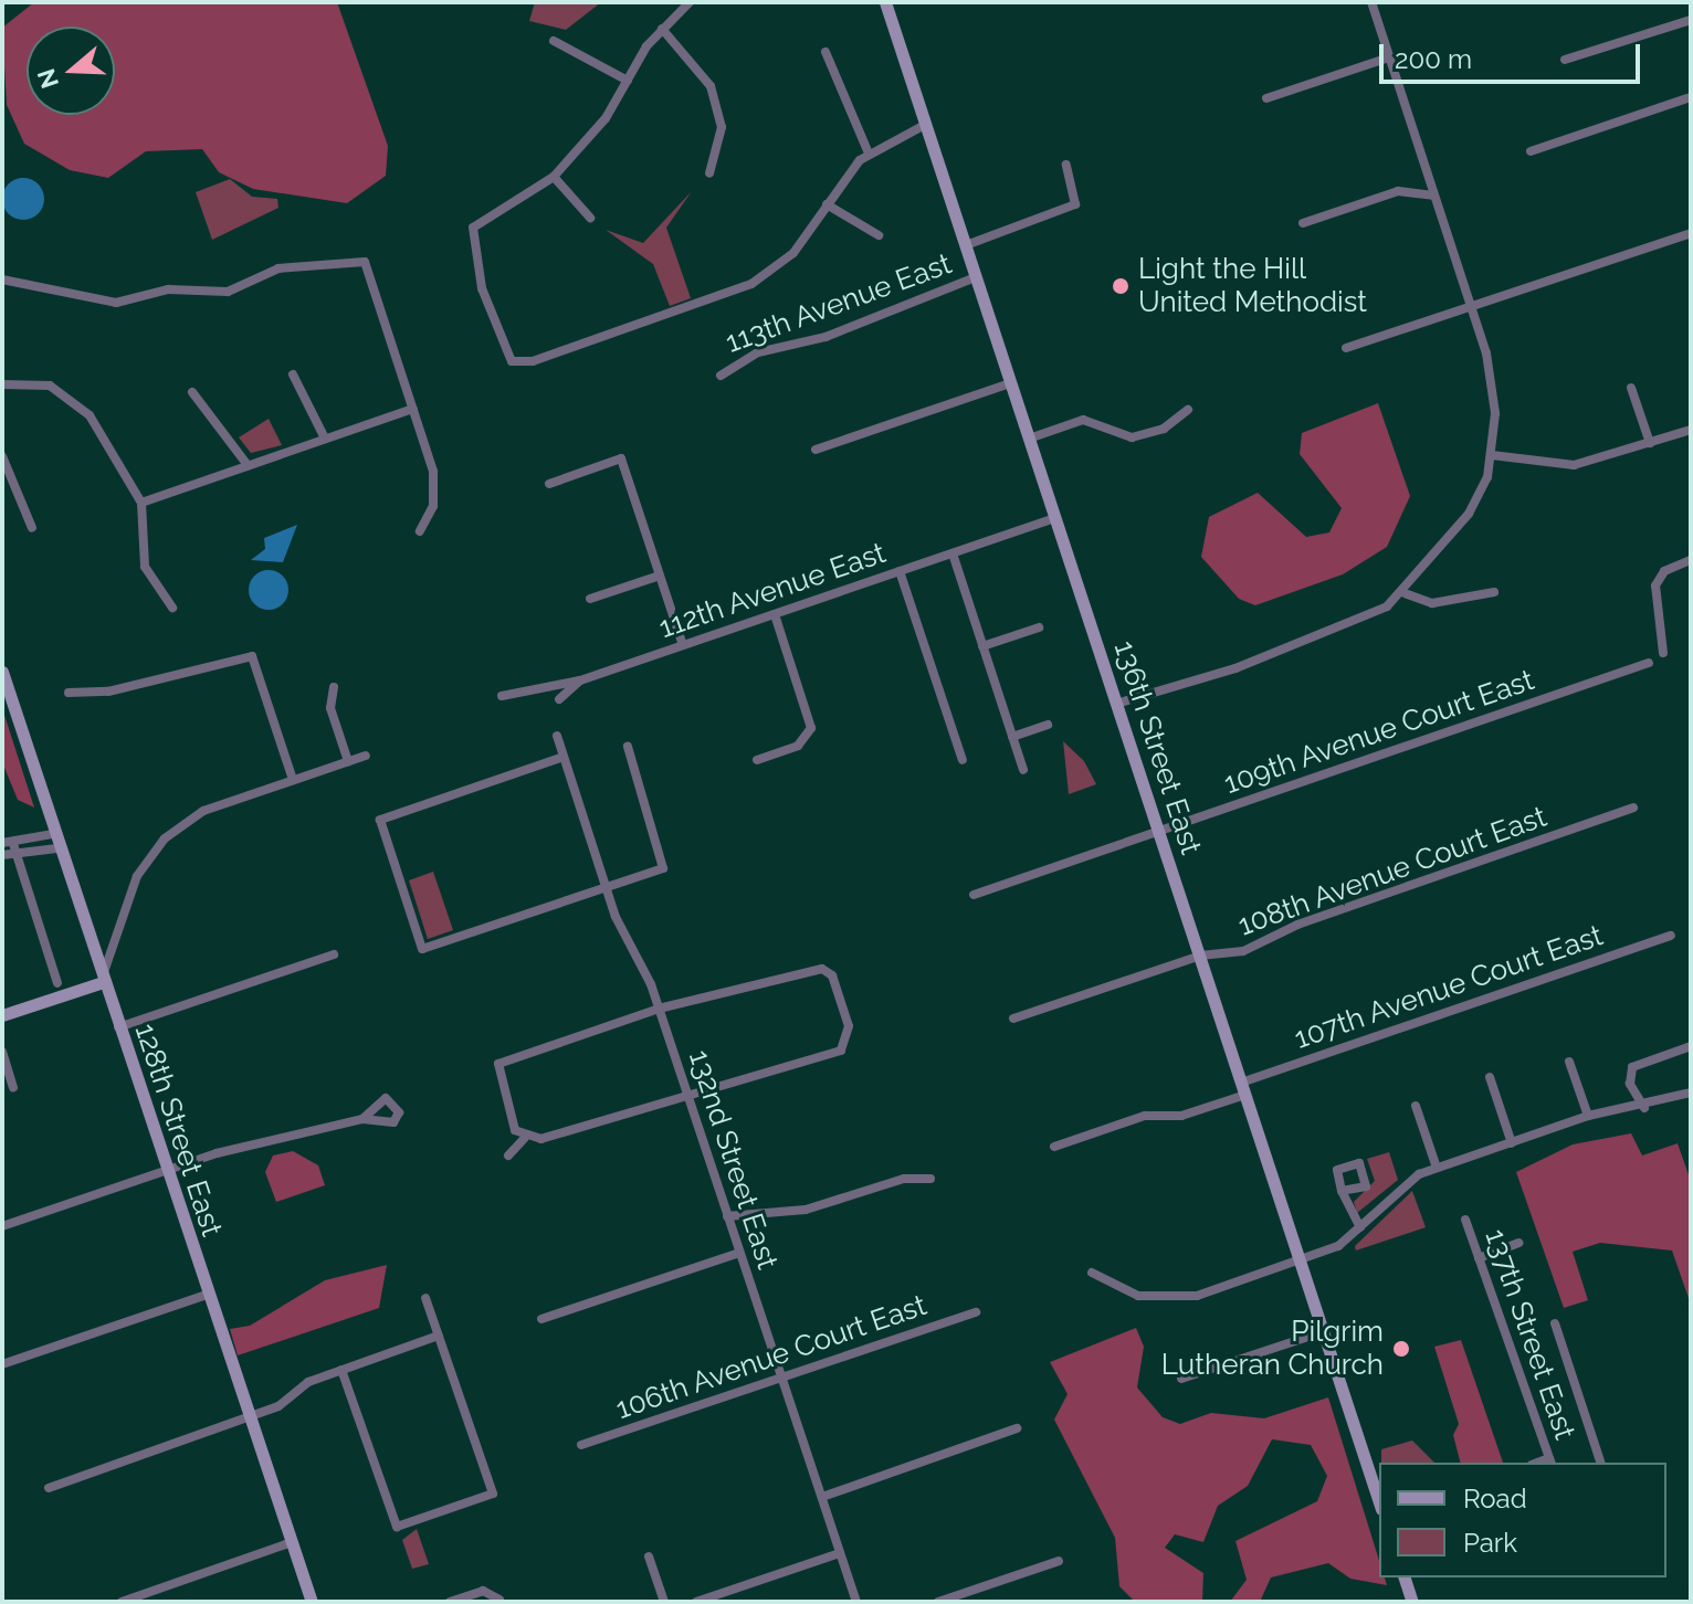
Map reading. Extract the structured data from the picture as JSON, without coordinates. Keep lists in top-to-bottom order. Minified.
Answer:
{"streets":{"street":["113th Avenue East","112th Avenue East","109th Avenue Court East","136th Street East","108th Avenue Court East","107th Avenue Court East","128th Street East","132nd Street East","137th Street East","106th Avenue Court East"]},"crossings":[["113th Avenue East","136th Street East"],["112th Avenue East","136th Street East"],["109th Avenue Court East","136th Street East"],["136th Street East","108th Avenue Court East"],["136th Street East","107th Avenue Court East"],["132nd Street East","106th Avenue Court East"]],"places":["Light the Hill United Methodist","Pilgrim Lutheran Church"],"legend":["Road","Park"],"scale_bar":"200 m","north":"left"}
